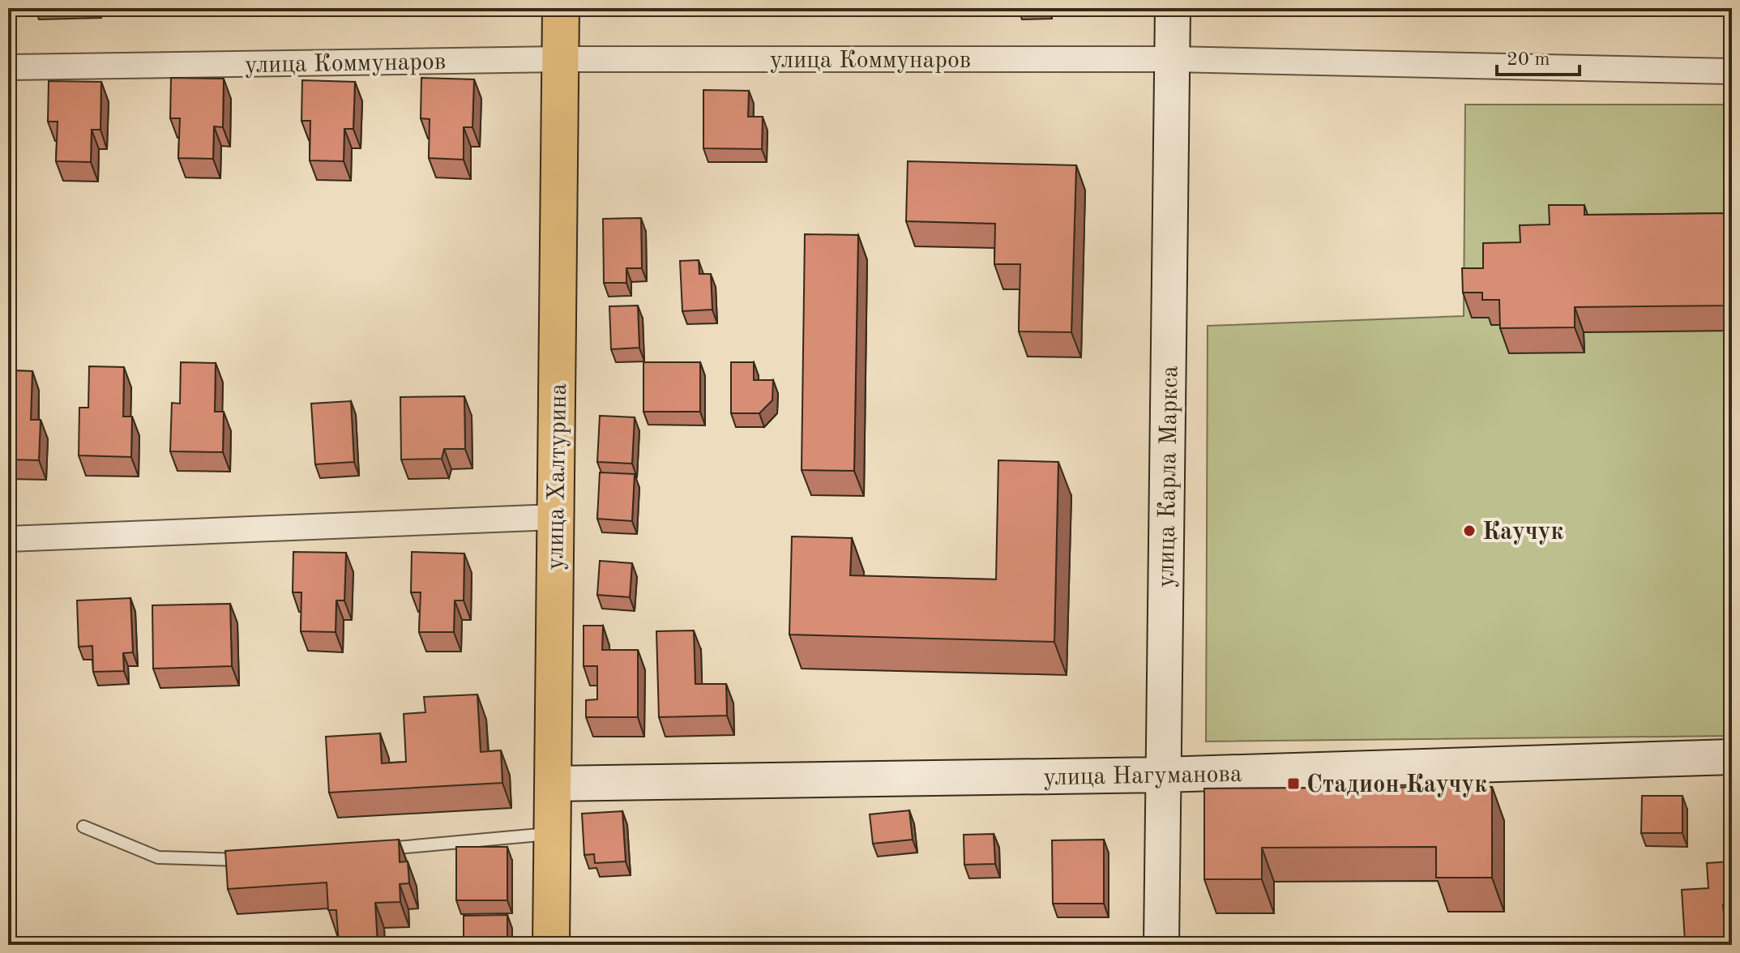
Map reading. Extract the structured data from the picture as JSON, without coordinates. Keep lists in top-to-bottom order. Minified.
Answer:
{"streets":{"main road":["улица Халтурина","улица Карла Маркса","улица Нагуманова"],"street":["улица Коммунаров"]},"crossings":[["улица Коммунаров","улица Халтурина"],["улица Коммунаров","улица Карла Маркса"],["улица Халтурина","улица Нагуманова"],["улица Карла Маркса","улица Нагуманова"]],"places":{"other":["Каучук"],"transit":["Стадион Каучук"]},"scale_bar":"20 m"}
